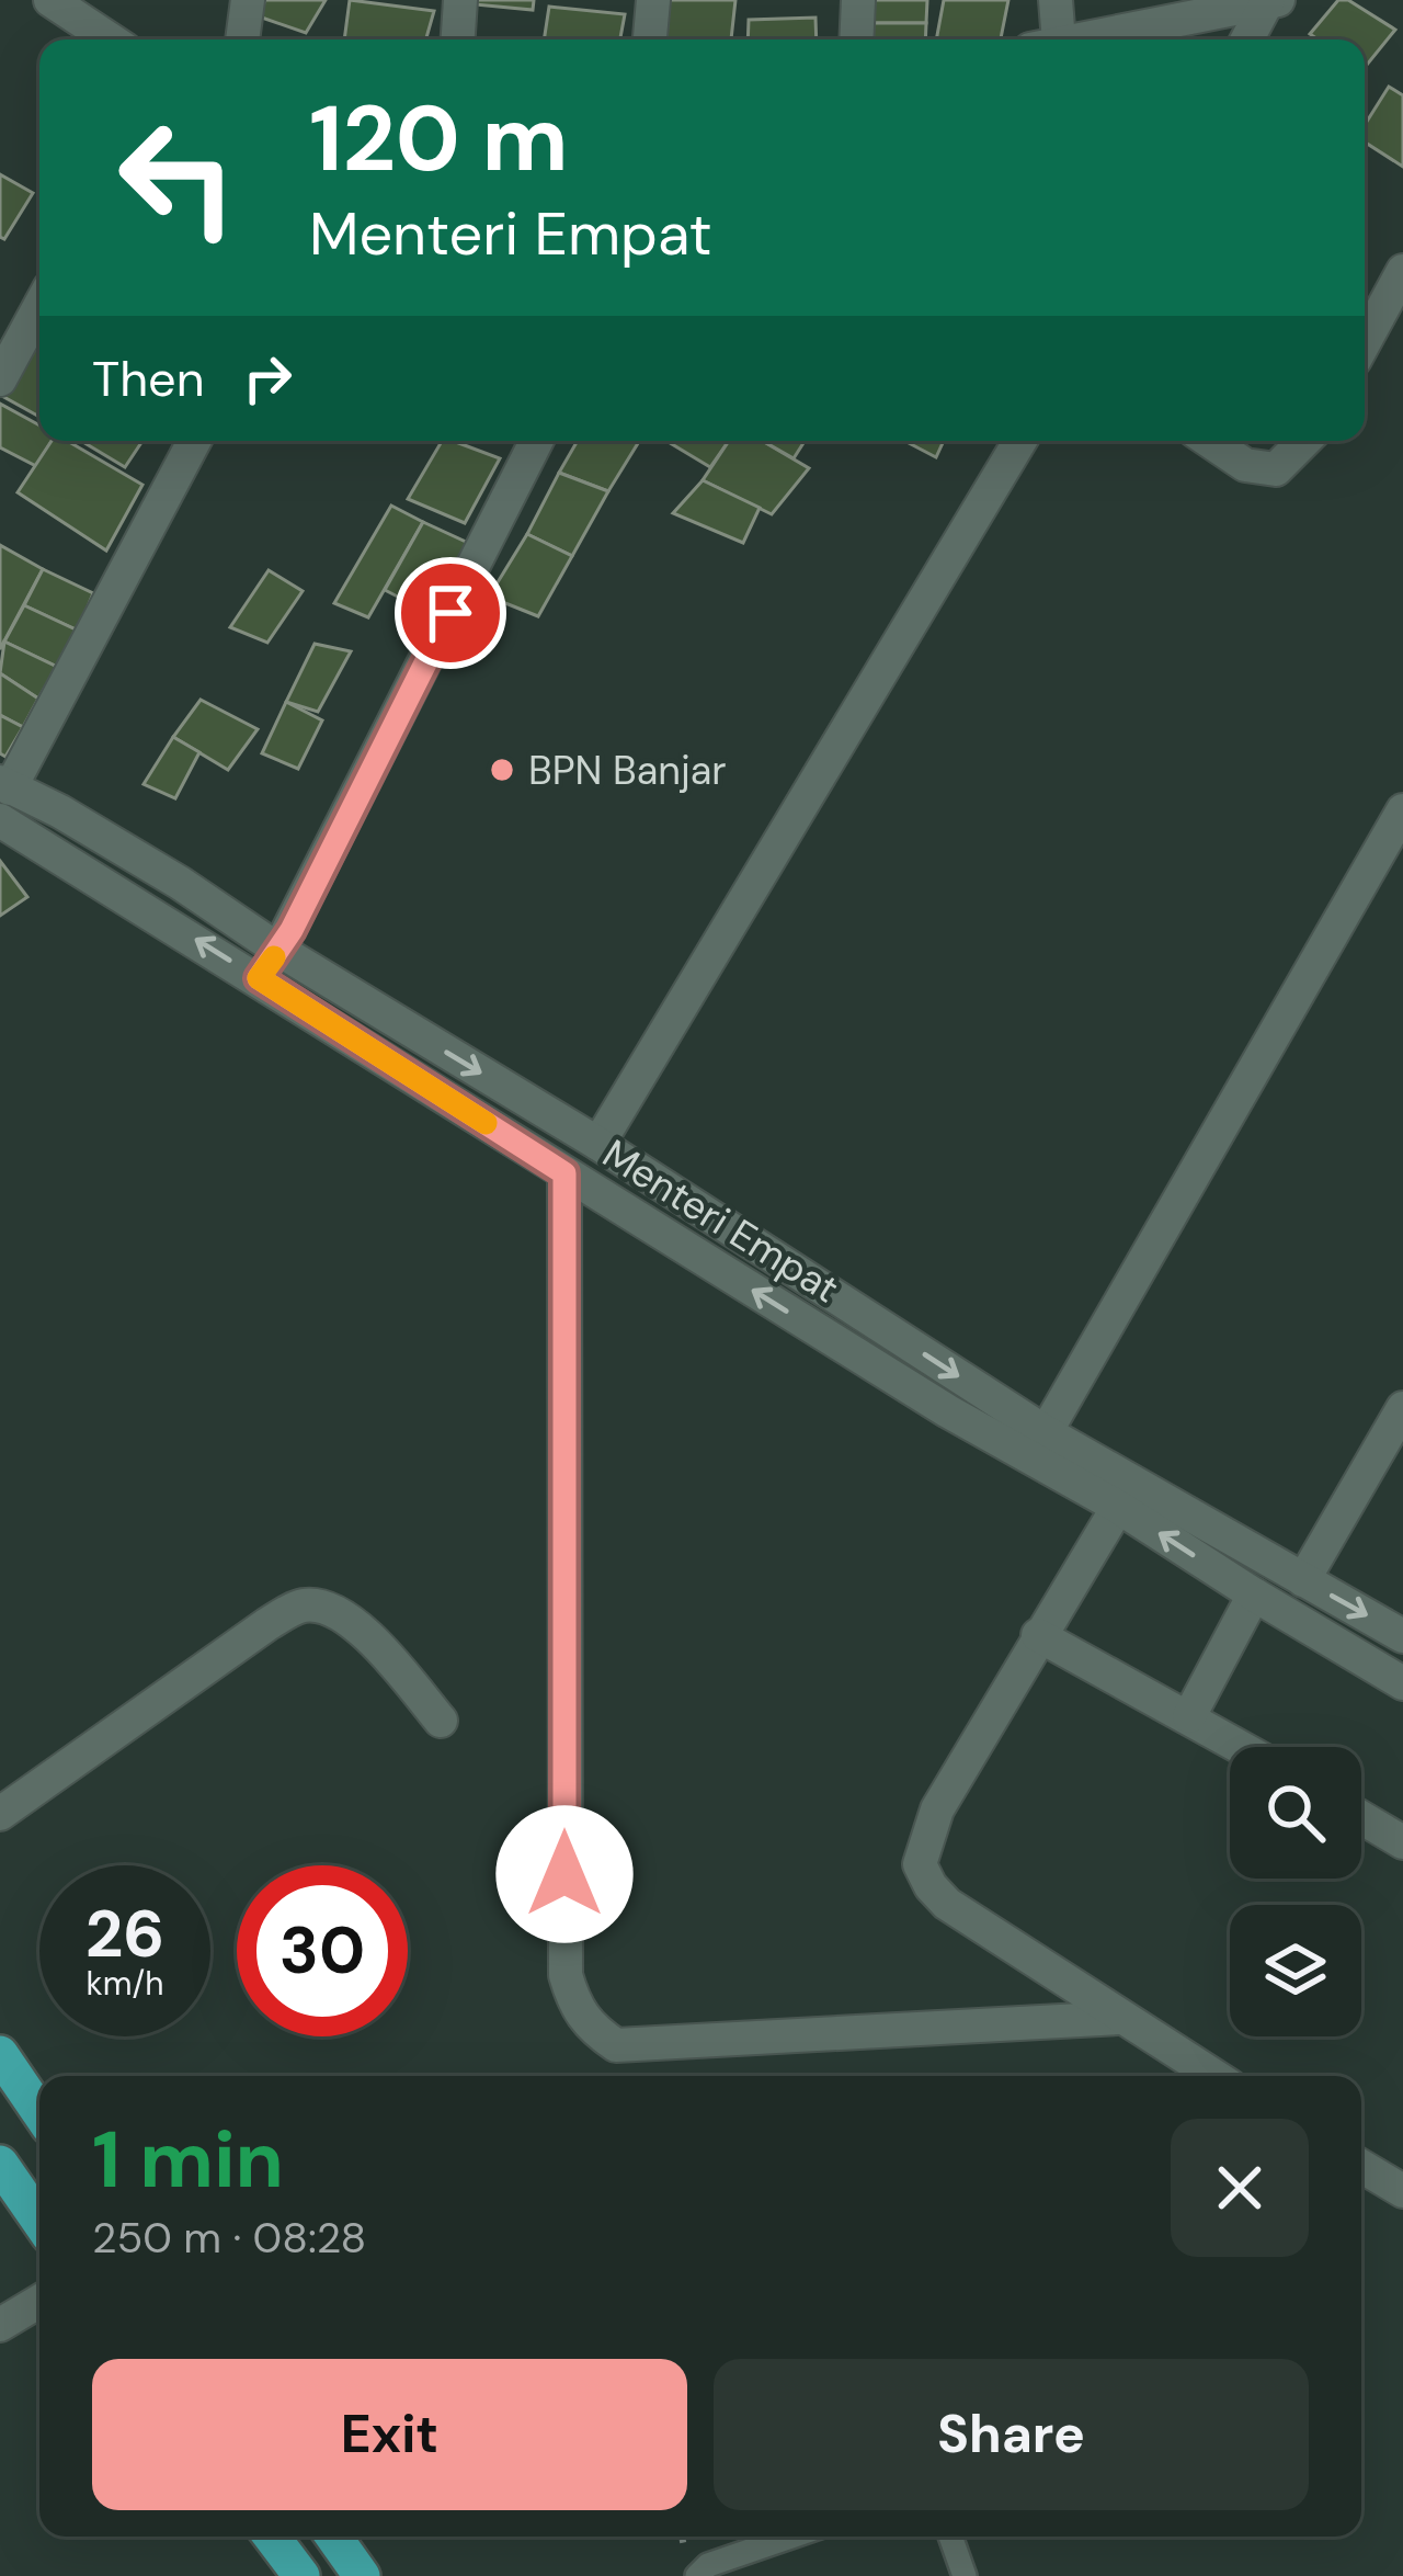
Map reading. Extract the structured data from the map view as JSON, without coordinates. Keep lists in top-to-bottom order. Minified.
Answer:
{"streets":{"street":["Menteri Empat"]},"places":["BPN Banjar"],"page":{"turn":["120 m","Menteri Empat"],"then":"Then","speed":"26 km/h","limit":"30","heading":["1 min","250 m · 08:28"],"buttons":["Exit","Share"]}}
